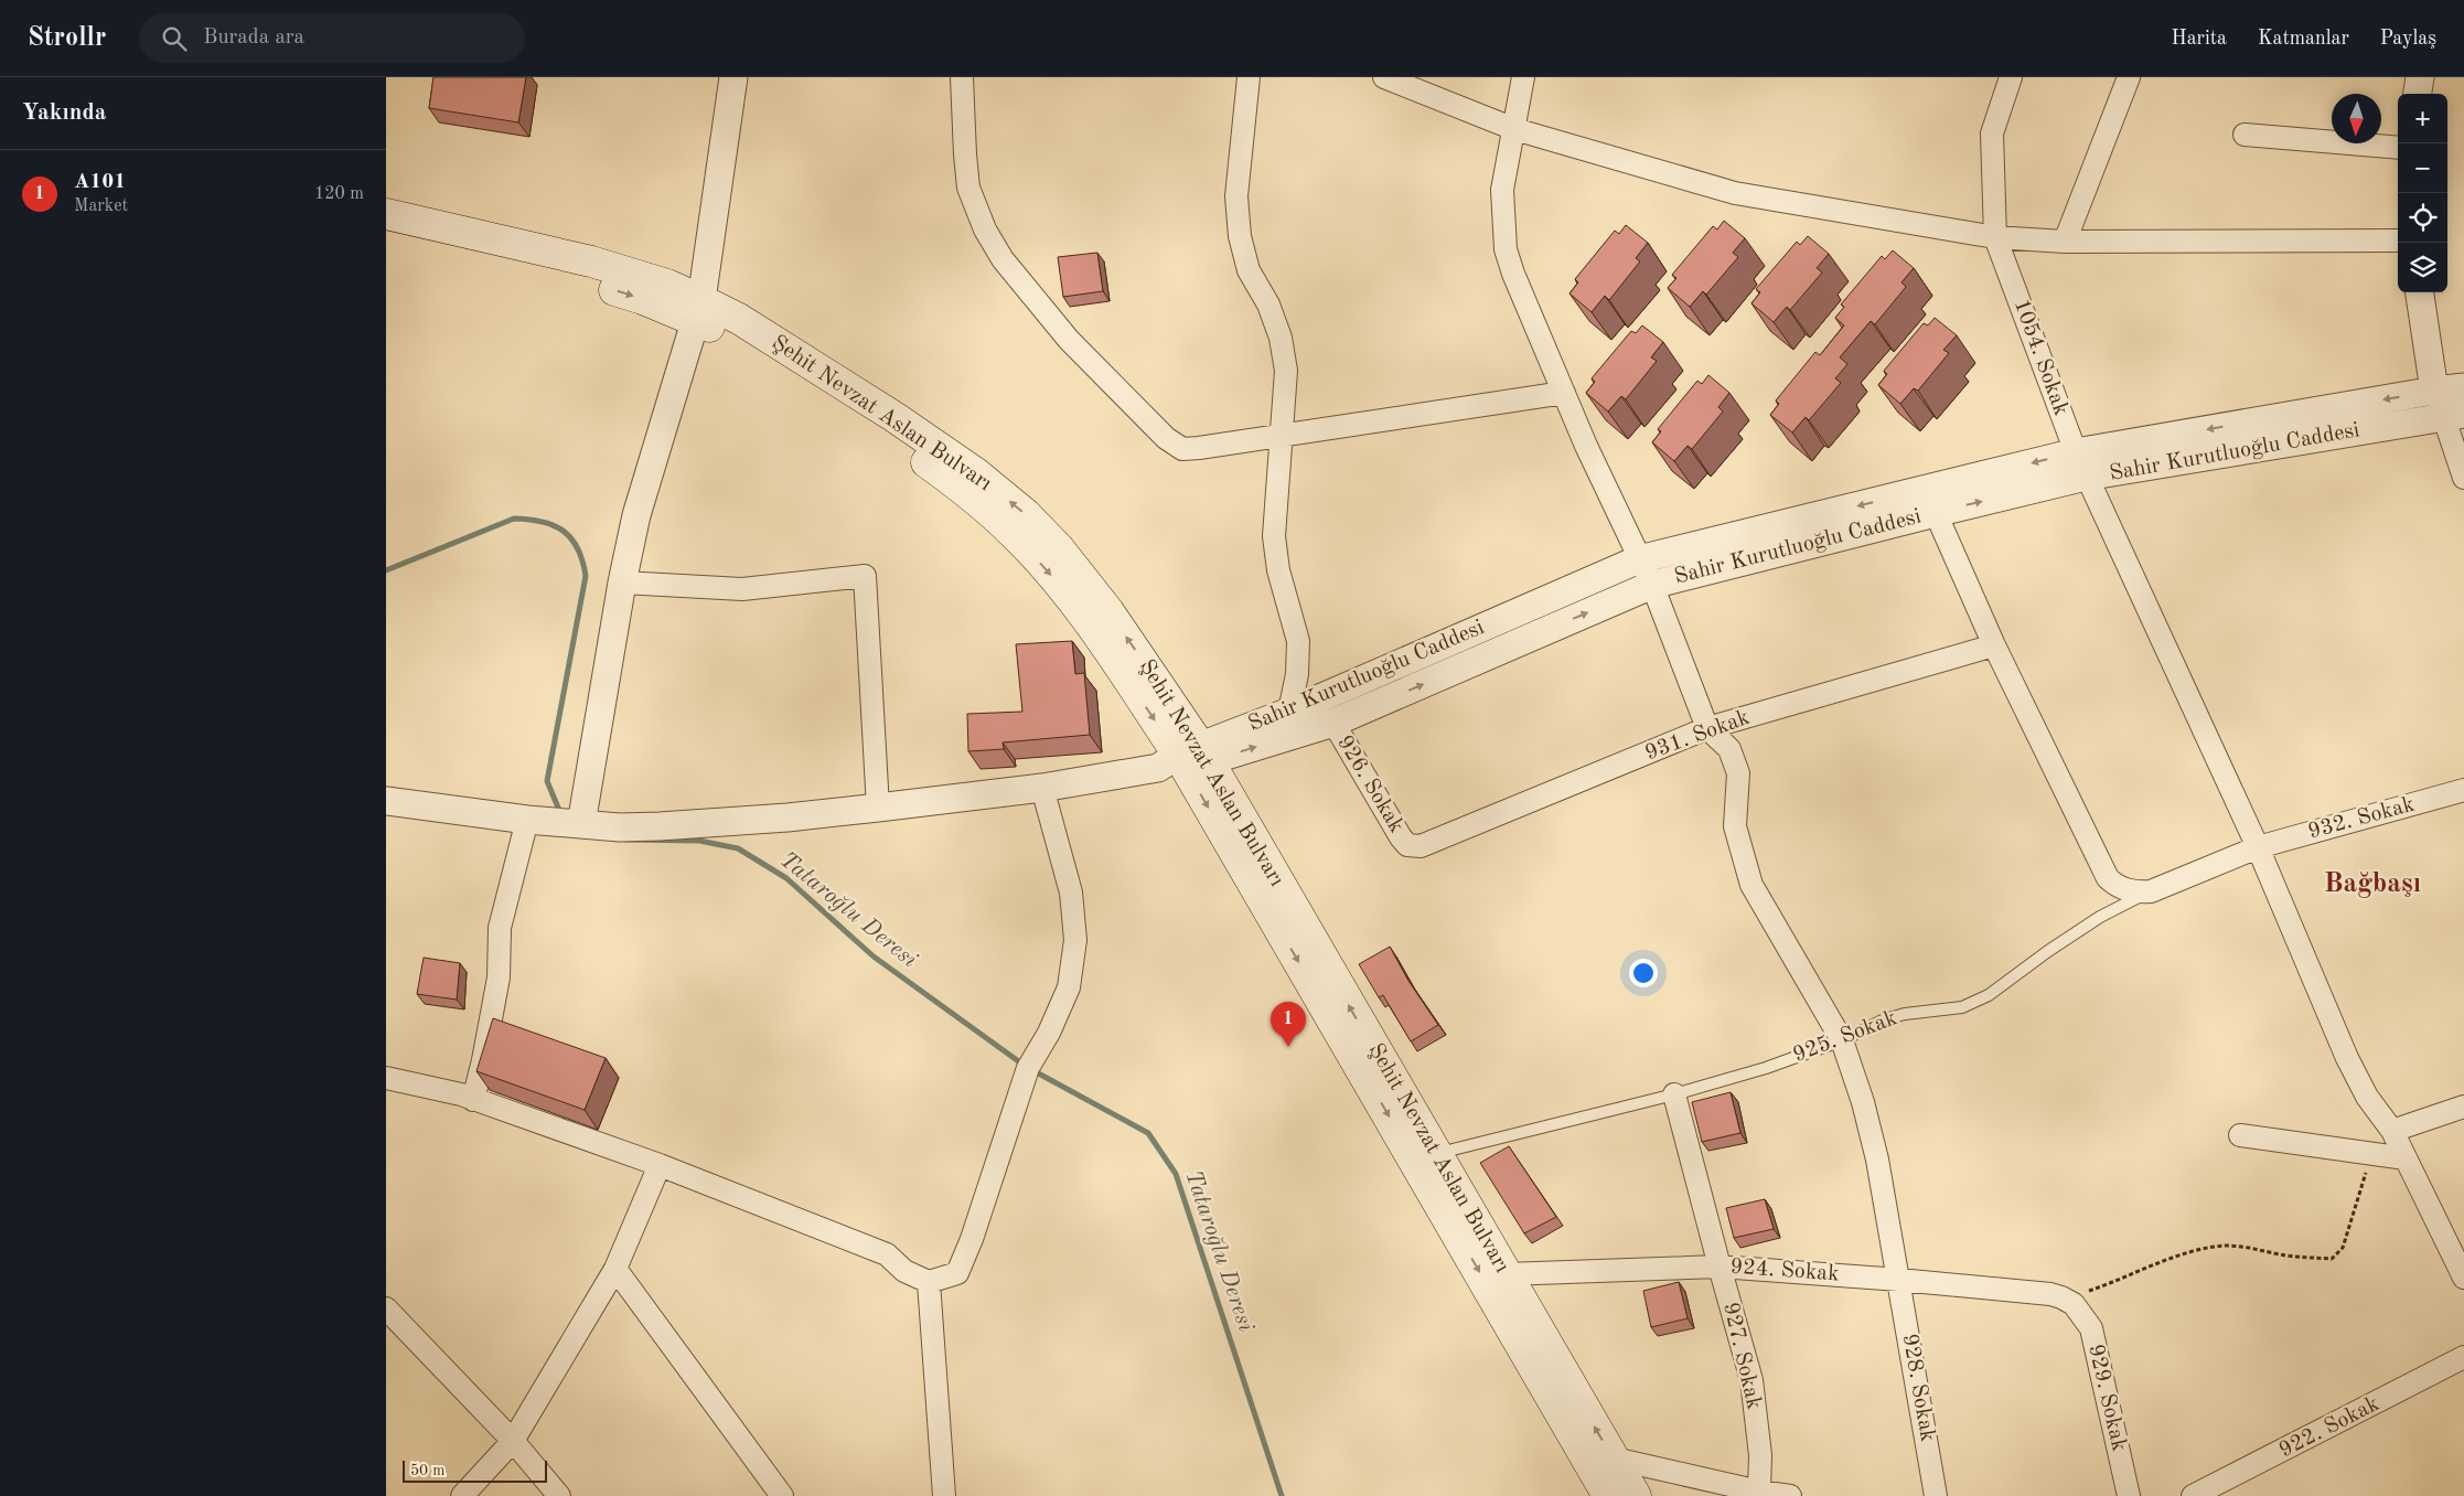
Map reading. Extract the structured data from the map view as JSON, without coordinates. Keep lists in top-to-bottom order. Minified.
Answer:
{"streets":{"main road":["Şehit Nevzat Aslan Bulvarı"],"street":["1054. Sokak","Sahir Kurutluoğlu Caddesi","931. Sokak","926. Sokak","932. Sokak","925. Sokak","924. Sokak","927. Sokak","928. Sokak","929. Sokak","922. Sokak"]},"crossings":[["1054. Sokak","Sahir Kurutluoğlu Caddesi"],["1054. Sokak","932. Sokak"],["1054. Sokak","925. Sokak"],["Şehit Nevzat Aslan Bulvarı","Sahir Kurutluoğlu Caddesi"],["Şehit Nevzat Aslan Bulvarı","925. Sokak"],["Şehit Nevzat Aslan Bulvarı","924. Sokak"],["Sahir Kurutluoğlu Caddesi","926. Sokak"],["931. Sokak","926. Sokak"],["931. Sokak","928. Sokak"],["932. Sokak","925. Sokak"],["925. Sokak","927. Sokak"],["925. Sokak","928. Sokak"],["924. Sokak","927. Sokak"],["924. Sokak","928. Sokak"],["924. Sokak","929. Sokak"]],"districts":["Bağbaşı"],"water":["Tataroğlu Deresi"],"scale_bar":"50 m","north":"bottom","page":{"header":"Strollr","search":"Burada ara","nav":["Harita","Katmanlar","Paylaş"],"heading":"Yakında","map_buttons":["+","−"],"list":[{"mark":"1","name":"A101","note":"Market","value":"120 m"}],"pins":"1","scale":"50 m"}}
